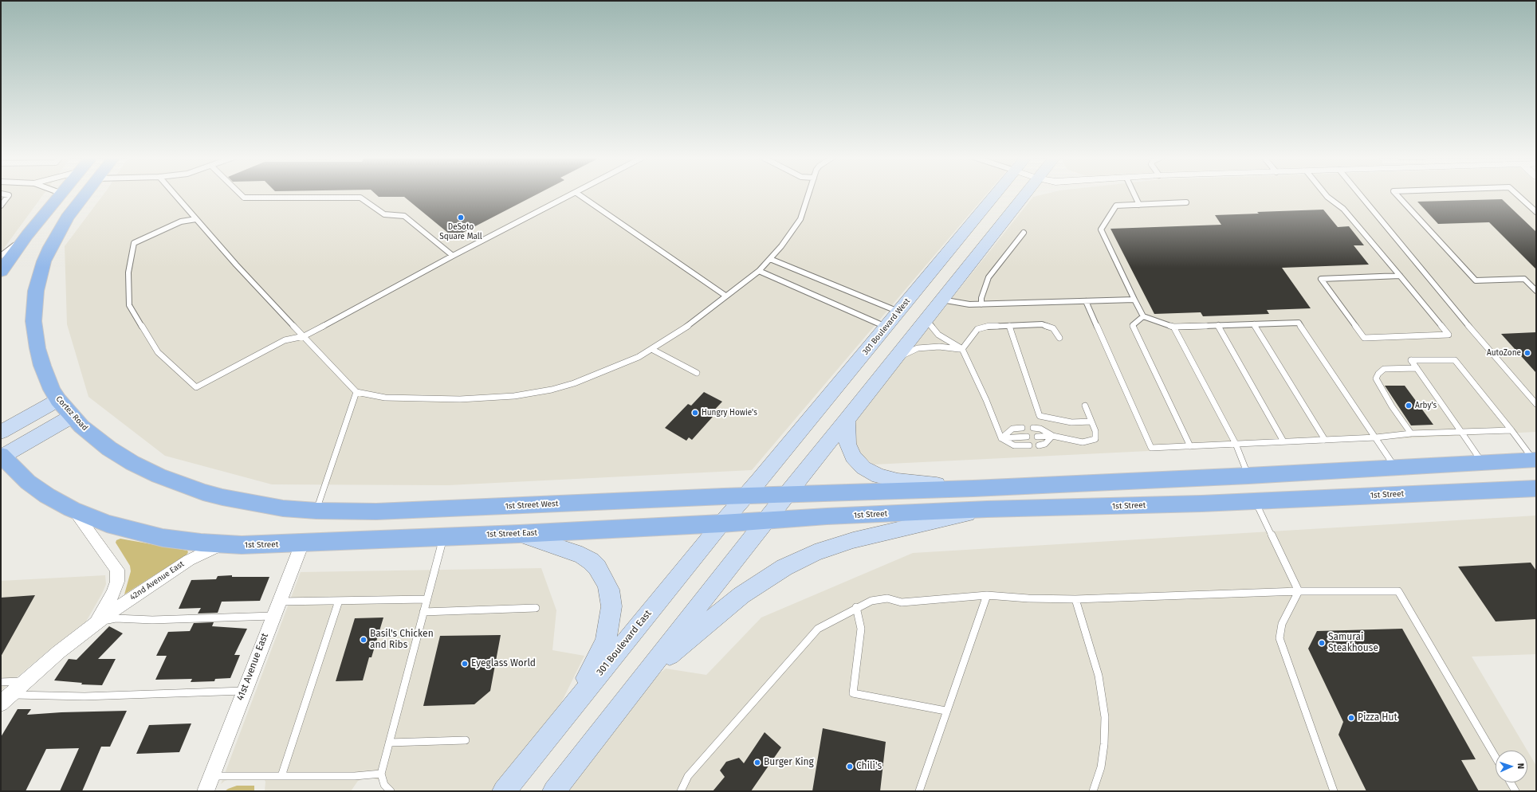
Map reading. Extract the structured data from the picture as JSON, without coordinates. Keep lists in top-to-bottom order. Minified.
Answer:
{"streets":{"main road":["301 Boulevard West","Cortez Road","1st Street","1st Street West","1st Street East","301 Boulevard East"],"street":["42nd Avenue East","41st Avenue East"]},"crossings":[["301 Boulevard West","1st Street West"],["301 Boulevard West","301 Boulevard East"],["Cortez Road","1st Street West"],["1st Street","1st Street East"],["1st Street","42nd Avenue East"],["1st Street","301 Boulevard East"],["1st Street","41st Avenue East"],["1st Street West","301 Boulevard East"],["1st Street East","301 Boulevard East"],["1st Street East","41st Avenue East"]],"places":["DeSoto Square Mall","AutoZone","Arby's","Hungry Howie's","Basil's Chicken and Ribs","Samurai Steakhouse","Eyeglass World","Pizza Hut","Burger King","Chili's"],"north":"right"}
